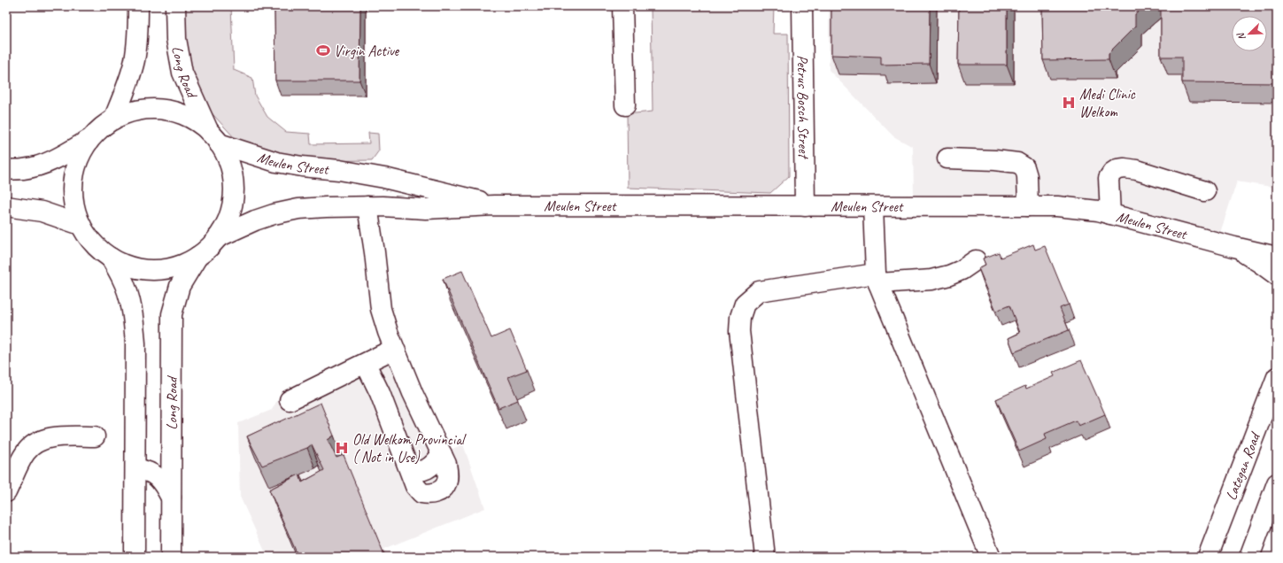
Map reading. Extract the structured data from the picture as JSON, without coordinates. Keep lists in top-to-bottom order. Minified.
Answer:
{"streets":{"street":["Long Road","Petrus Bosch Street","Meulen Street","Lategan Road"]},"crossings":[["Long Road","Meulen Street"],["Petrus Bosch Street","Meulen Street"]],"places":{"sports":["Virgin Active"],"hospital":["Medi Clinic Welkom","Old Welkom Provincial ( Not in Use)"]},"north":"bottom left"}
